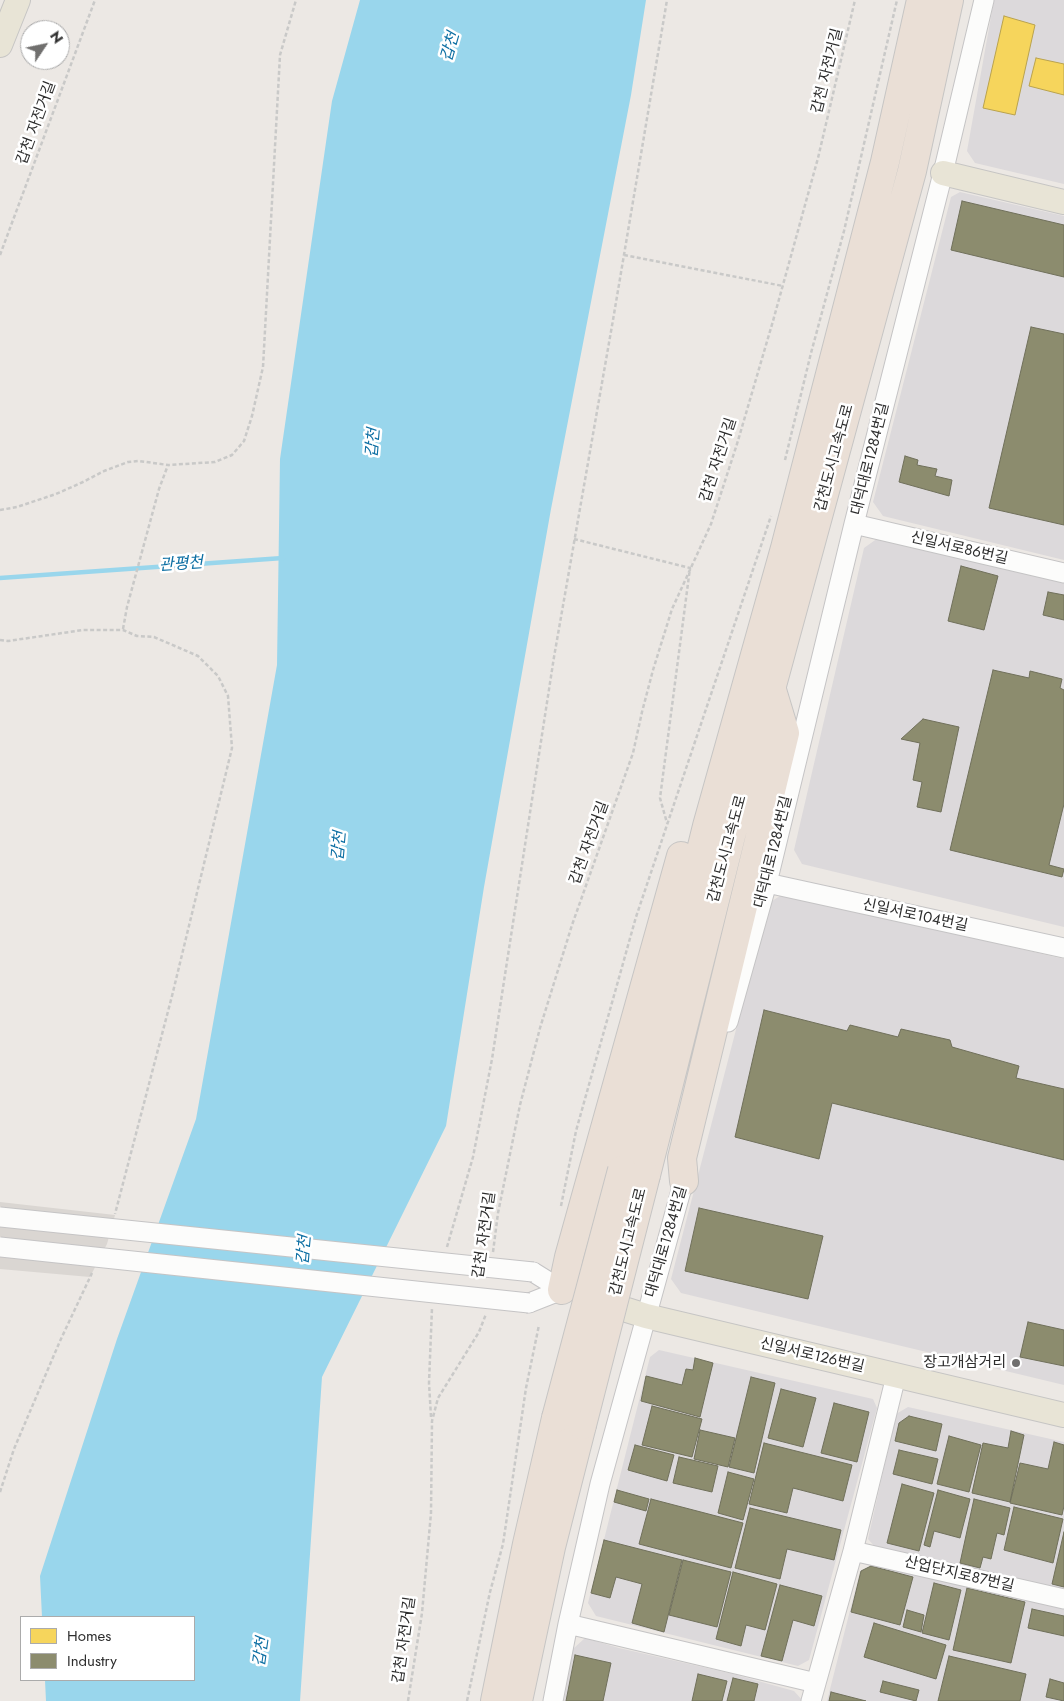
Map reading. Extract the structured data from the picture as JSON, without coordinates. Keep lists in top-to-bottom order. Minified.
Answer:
{"streets":{"highway":["갑천도시고속도로"],"main road":["신일서로126번길"],"street":["대덕대로1284번길","신일서로86번길","신일서로104번길","산업단지로87번길"],"path":["갑천 자전거길"]},"crossings":[["대덕대로1284번길","신일서로86번길"],["대덕대로1284번길","신일서로104번길"],["대덕대로1284번길","신일서로126번길"]],"water":["갑천","관평천"],"places":["장고개삼거리"],"legend":["Homes","Industry"],"north":"top right"}
